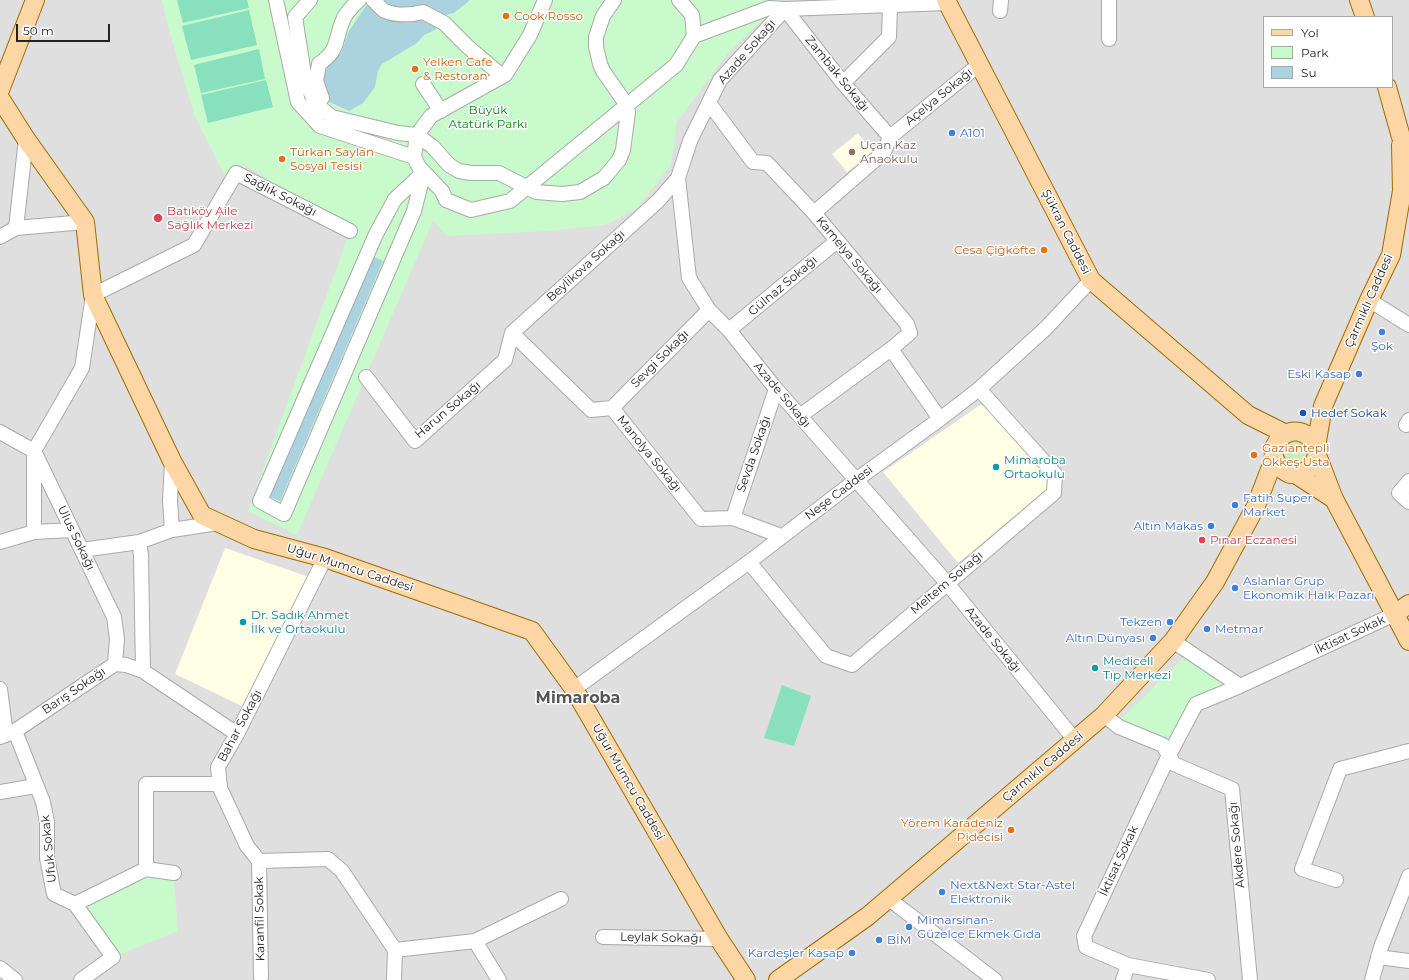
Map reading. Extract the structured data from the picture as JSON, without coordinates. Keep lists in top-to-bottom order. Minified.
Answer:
{"streets":{"main road":["Şükran Caddesi","Çarmıklı Caddesi","Uğur Mumcu Caddesi"],"street":["Azade Sokağı","Zambak Sokağı","Açelya Sokağı","Sağlık Sokağı","Kamelya Sokağı","Beylikova Sokağı","Gülnaz Sokağı","Sevgi Sokağı","Harun Sokağı","Manolya Sokağı","Sevda Sokağı","Neşe Caddesi","Ulus Sokağı","Meltem Sokağı","İktisat Sokak","Barış Sokağı","Bahar Sokağı","Akdere Sokağı","Ufuk Sokak","Karanfil Sokak","Leylak Sokağı"]},"crossings":[["Azade Sokağı","Zambak Sokağı"],["Azade Sokağı","Kamelya Sokağı"],["Azade Sokağı","Beylikova Sokağı"],["Azade Sokağı","Gülnaz Sokağı"],["Azade Sokağı","Çarmıklı Caddesi"],["Azade Sokağı","Sevgi Sokağı"],["Azade Sokağı","Sevda Sokağı"],["Azade Sokağı","Neşe Caddesi"],["Azade Sokağı","Meltem Sokağı"],["Zambak Sokağı","Açelya Sokağı"],["Açelya Sokağı","Şükran Caddesi"],["Açelya Sokağı","Kamelya Sokağı"],["Sağlık Sokağı","Uğur Mumcu Caddesi"],["Şükran Caddesi","Neşe Caddesi"],["Kamelya Sokağı","Gülnaz Sokağı"],["Beylikova Sokağı","Harun Sokağı"],["Beylikova Sokağı","Manolya Sokağı"],["Çarmıklı Caddesi","Akdere Sokağı"],["Sevgi Sokağı","Manolya Sokağı"],["Harun Sokağı","Manolya Sokağı"],["Manolya Sokağı","Sevda Sokağı"],["Manolya Sokağı","Neşe Caddesi"],["Neşe Caddesi","Uğur Mumcu Caddesi"],["Neşe Caddesi","Meltem Sokağı"],["Ulus Sokağı","Barış Sokağı"],["Uğur Mumcu Caddesi","Bahar Sokağı"],["Uğur Mumcu Caddesi","Leylak Sokağı"],["İktisat Sokak","Akdere Sokağı"],["Barış Sokağı","Bahar Sokağı"],["Barış Sokağı","Ufuk Sokak"],["Bahar Sokağı","Karanfil Sokak"]],"districts":["Mimaroba"],"parks":["Büyük Atatürk Parkı"],"places":["Cook Rosso","Yelken Cafe & Restoran","A101","Uçan Kaz Anaokulu","Türkan Saylan Sosyal Tesisi","Batıköy Aile Sağlık Merkezi","Cesa Çiğköfte","Şok","Eski Kasap","Hedef Sokak","Gaziantepli Ökkeş Usta","Mimaroba Ortaokulu","Fatih Super Market","Altın Makas","Pınar Eczanesi","Aslanlar Grup Ekonomik Halk Pazarı","Dr. Sadık Ahmet İlk ve Ortaokulu","Tekzen","Metmar","Altın Dünyası","Medicell Tıp Merkezi","Yörem Karadeniz Pidecisi","Next&Next Star-Astel Elektronik","Mimarsinan- Güzelce Ekmek Gıda","BİM","Kardeşler Kasap"],"legend":["Yol","Park","Su"],"scale_bar":"50 m"}
